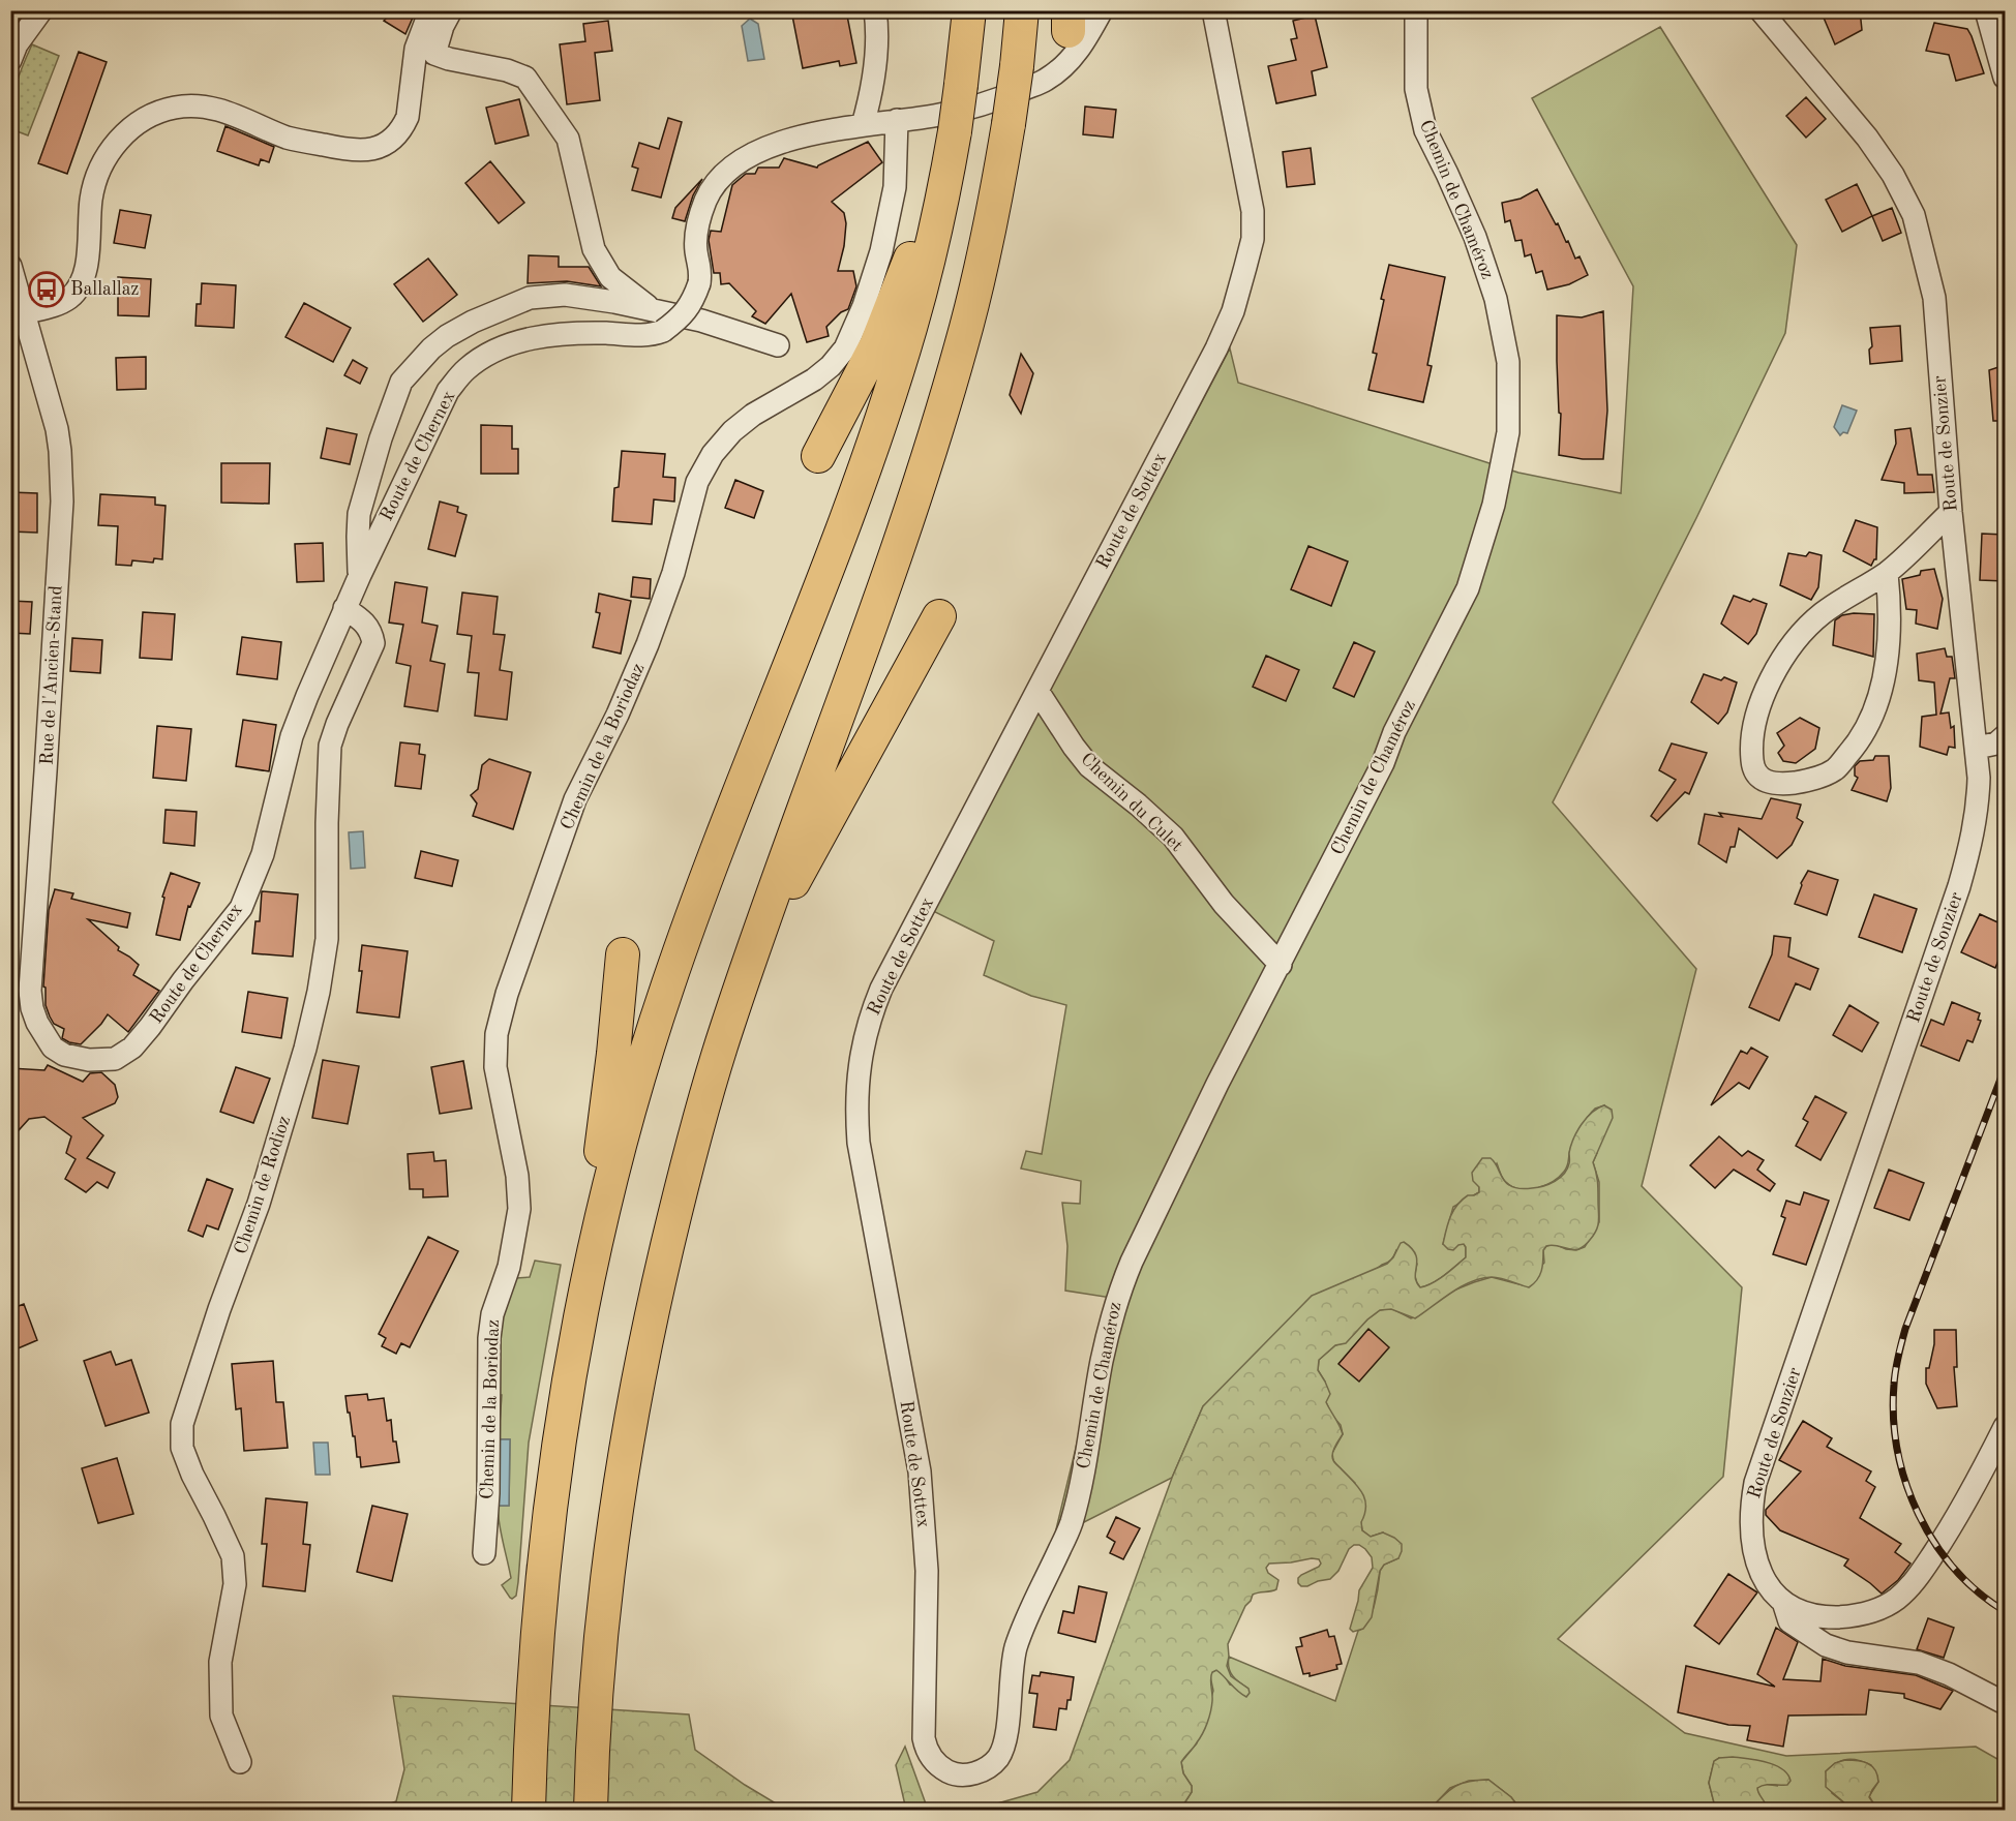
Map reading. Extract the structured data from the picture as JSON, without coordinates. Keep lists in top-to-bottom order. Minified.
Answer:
{"streets":{"street":["Chemin de Chaméroz","Route de Sonzier","Route de Chernex","Route de Sottex","Rue de l'Ancien-Stand","Chemin de la Boriodaz","Chemin du Culet","Chemin de Rodioz"]},"crossings":[["Chemin de Chaméroz","Route de Sottex"],["Chemin de Chaméroz","Chemin du Culet"],["Route de Chernex","Rue de l'Ancien-Stand"],["Route de Chernex","Chemin de la Boriodaz"],["Route de Chernex","Chemin de Rodioz"],["Route de Sottex","Chemin du Culet"]],"places":{"bus stop":["Ballallaz"]}}
